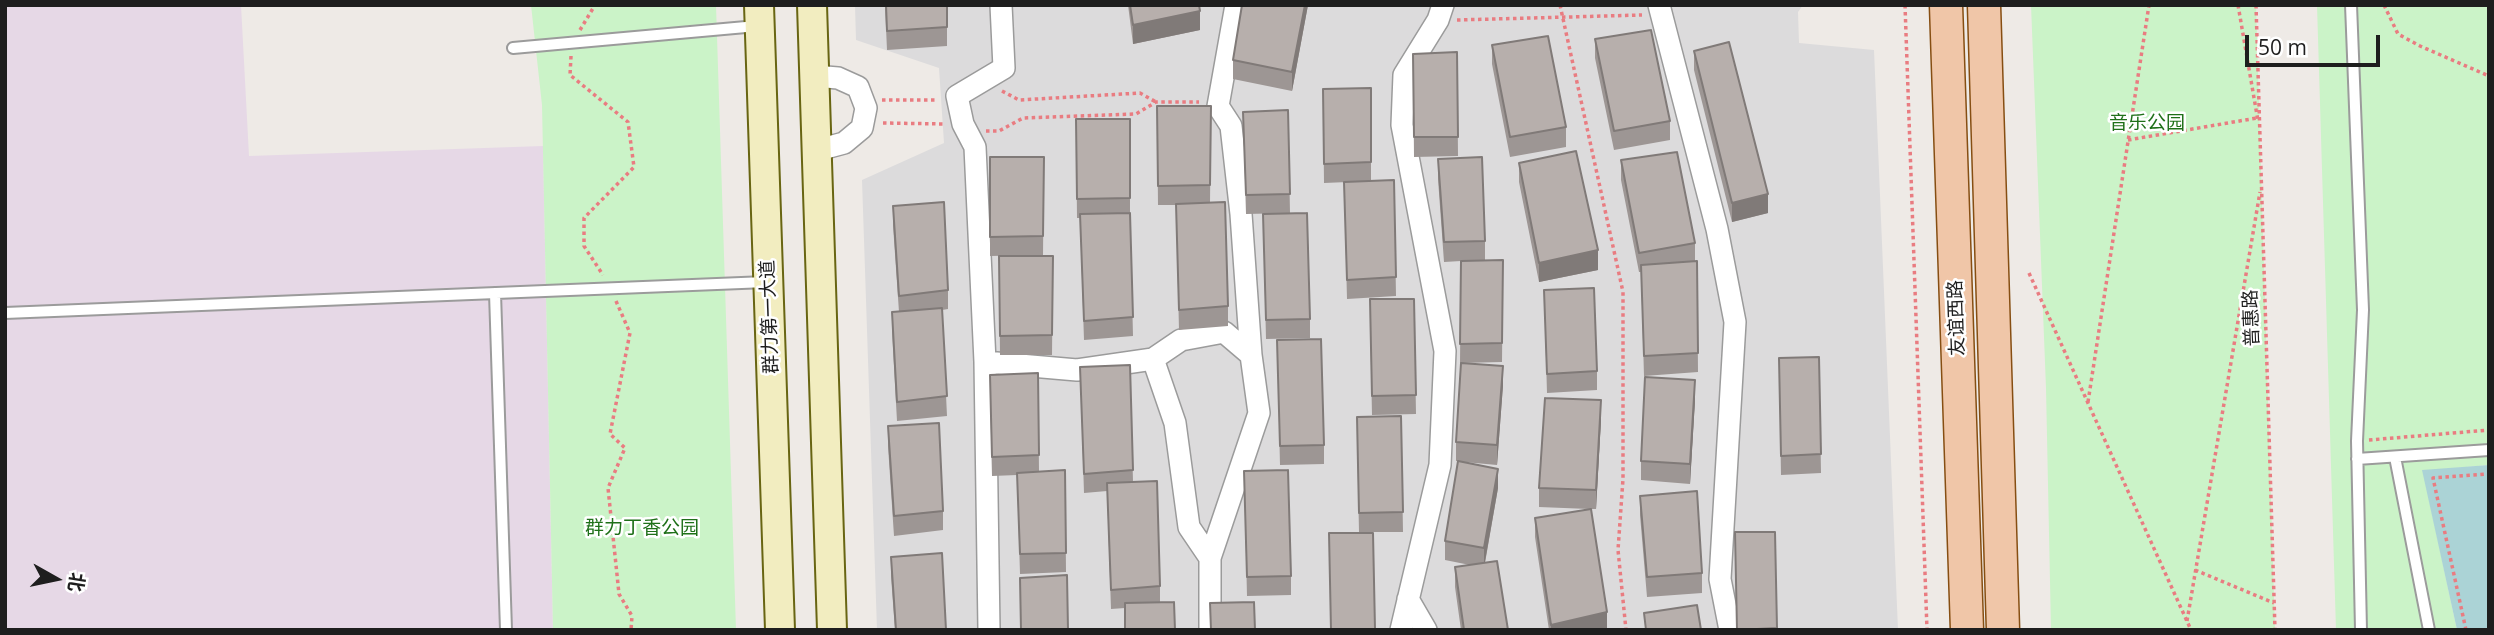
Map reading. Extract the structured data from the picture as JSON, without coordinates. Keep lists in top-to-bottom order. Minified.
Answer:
{"streets":{"main road":["群力第一大道","友谊西路"],"path":["普惠路"]},"parks":["音乐公园","群力丁香公园"],"scale_bar":"50 m","north":"right"}
